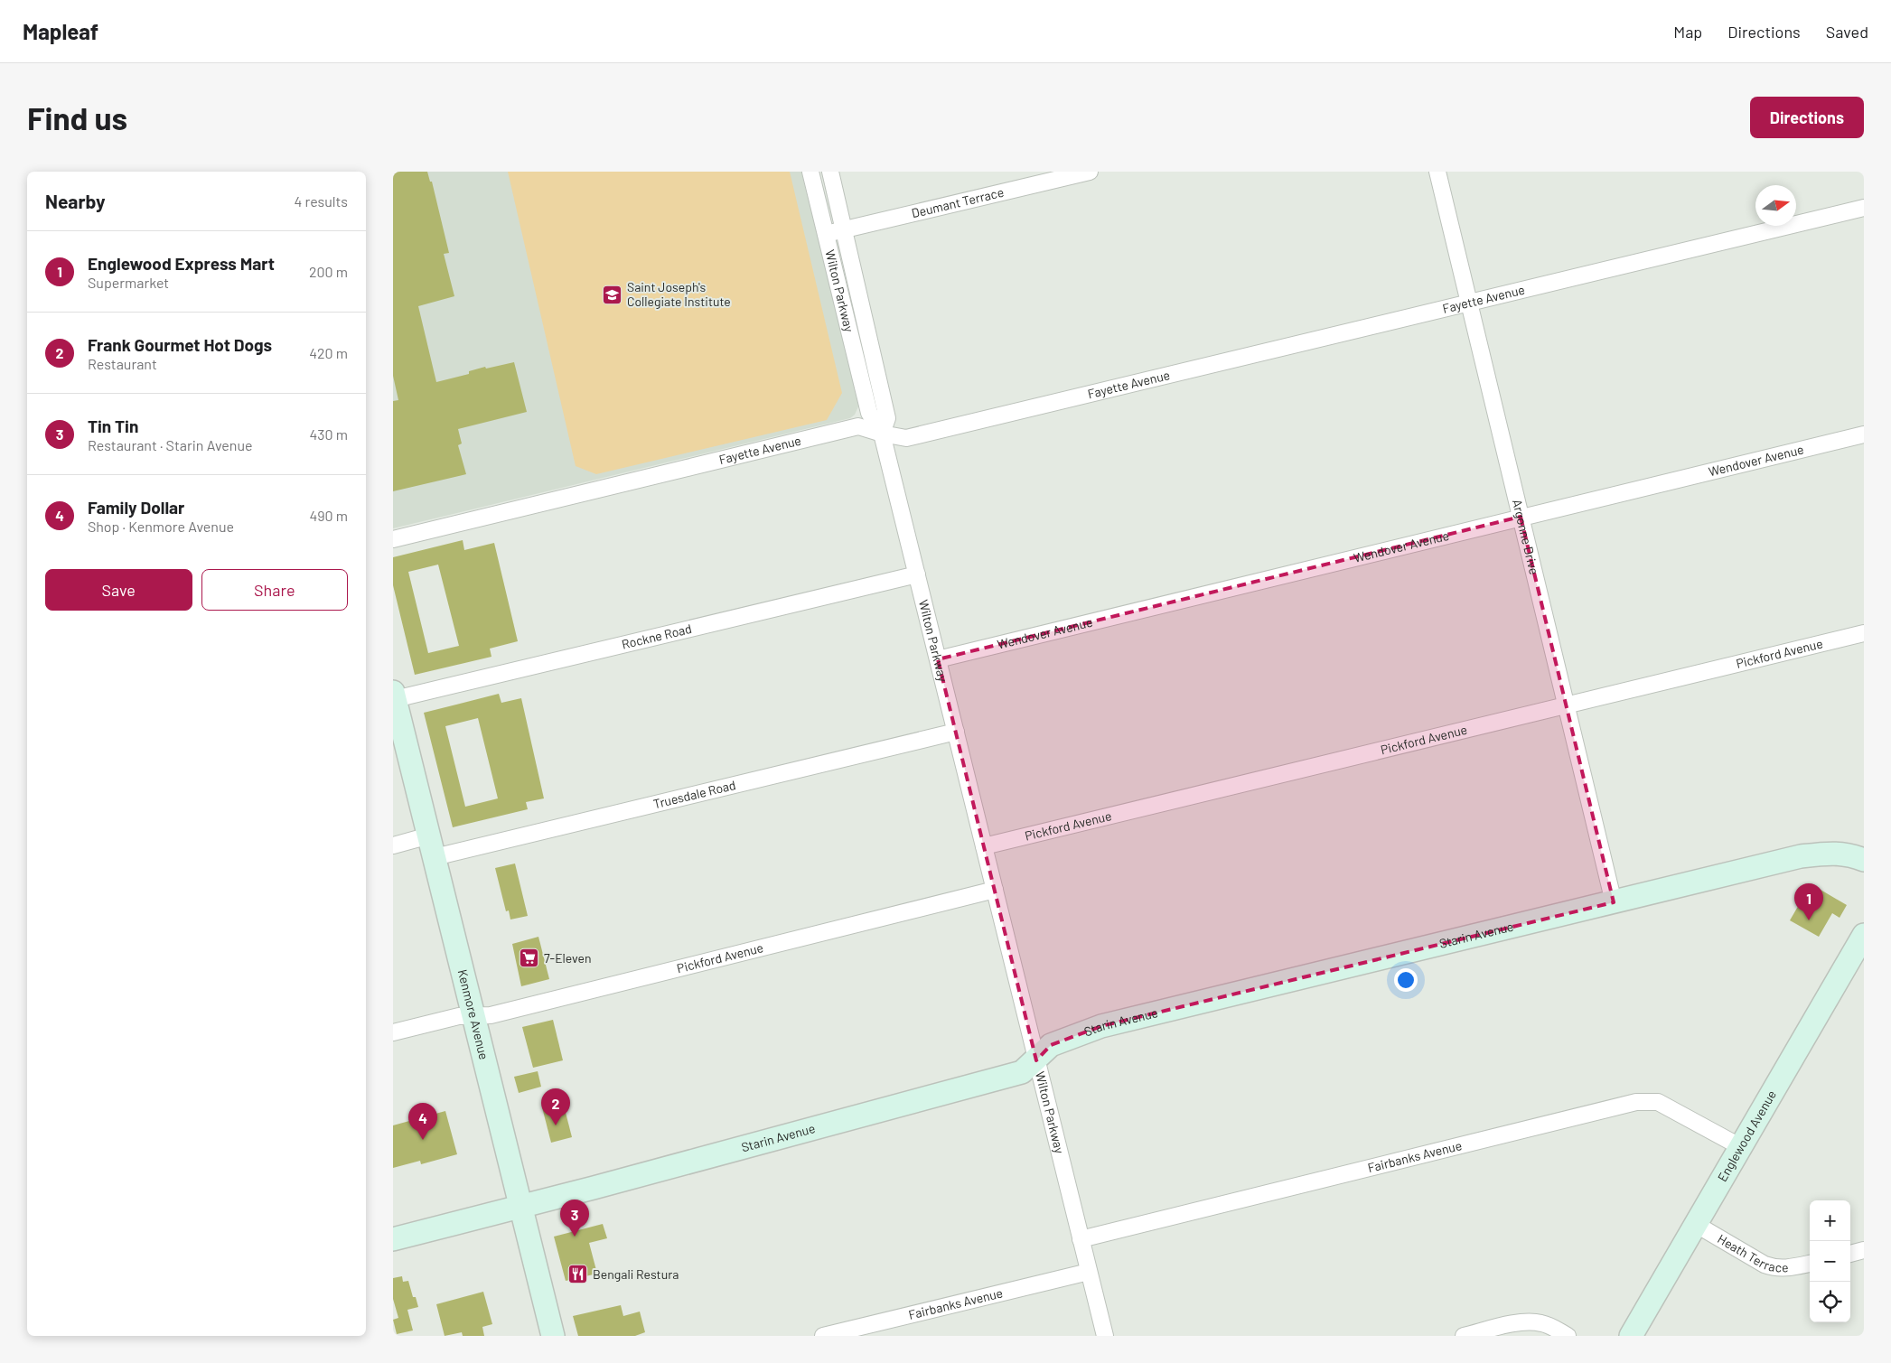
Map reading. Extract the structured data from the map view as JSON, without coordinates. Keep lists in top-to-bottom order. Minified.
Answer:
{"streets":{"street":["Deumant Terrace","Wilton Parkway","Fayette Avenue","Wendover Avenue","Argonne Drive","Rockne Road","Pickford Avenue","Truesdale Road","Starin Avenue","Kenmore Avenue","Englewood Avenue","Fairbanks Avenue","Heath Terrace"]},"crossings":[["Deumant Terrace","Wilton Parkway"],["Wilton Parkway","Fayette Avenue"],["Wilton Parkway","Wendover Avenue"],["Wilton Parkway","Rockne Road"],["Wilton Parkway","Pickford Avenue"],["Wilton Parkway","Truesdale Road"],["Wilton Parkway","Starin Avenue"],["Wilton Parkway","Fairbanks Avenue"],["Fayette Avenue","Argonne Drive"],["Wendover Avenue","Argonne Drive"],["Argonne Drive","Pickford Avenue"],["Argonne Drive","Starin Avenue"],["Rockne Road","Kenmore Avenue"],["Pickford Avenue","Kenmore Avenue"],["Truesdale Road","Kenmore Avenue"],["Starin Avenue","Kenmore Avenue"],["Englewood Avenue","Fairbanks Avenue"],["Englewood Avenue","Heath Terrace"]],"places":{"school or university":["Saint Joseph's Collegiate Institute"],"supermarket":["7-Eleven"],"restaurant":["Bengali Restura"]},"north":"right","page":{"header":"Mapleaf","nav":["Map","Directions","Saved"],"buttons":["Directions",["Save","Share"]],"title":"Find us","heading":["Nearby","4 results"],"list":[{"mark":"1","name":"Englewood Express Mart","note":"Supermarket","value":"200 m"},{"mark":"2","name":"Frank Gourmet Hot Dogs","note":"Restaurant","value":"420 m"},{"mark":"3","name":"Tin Tin","note":"Restaurant · Starin Avenue","value":"430 m"},{"mark":"4","name":"Family Dollar","note":"Shop · Kenmore Avenue","value":"490 m"}],"pins":["1","2","4","3"],"map_buttons":["+","−"]}}
